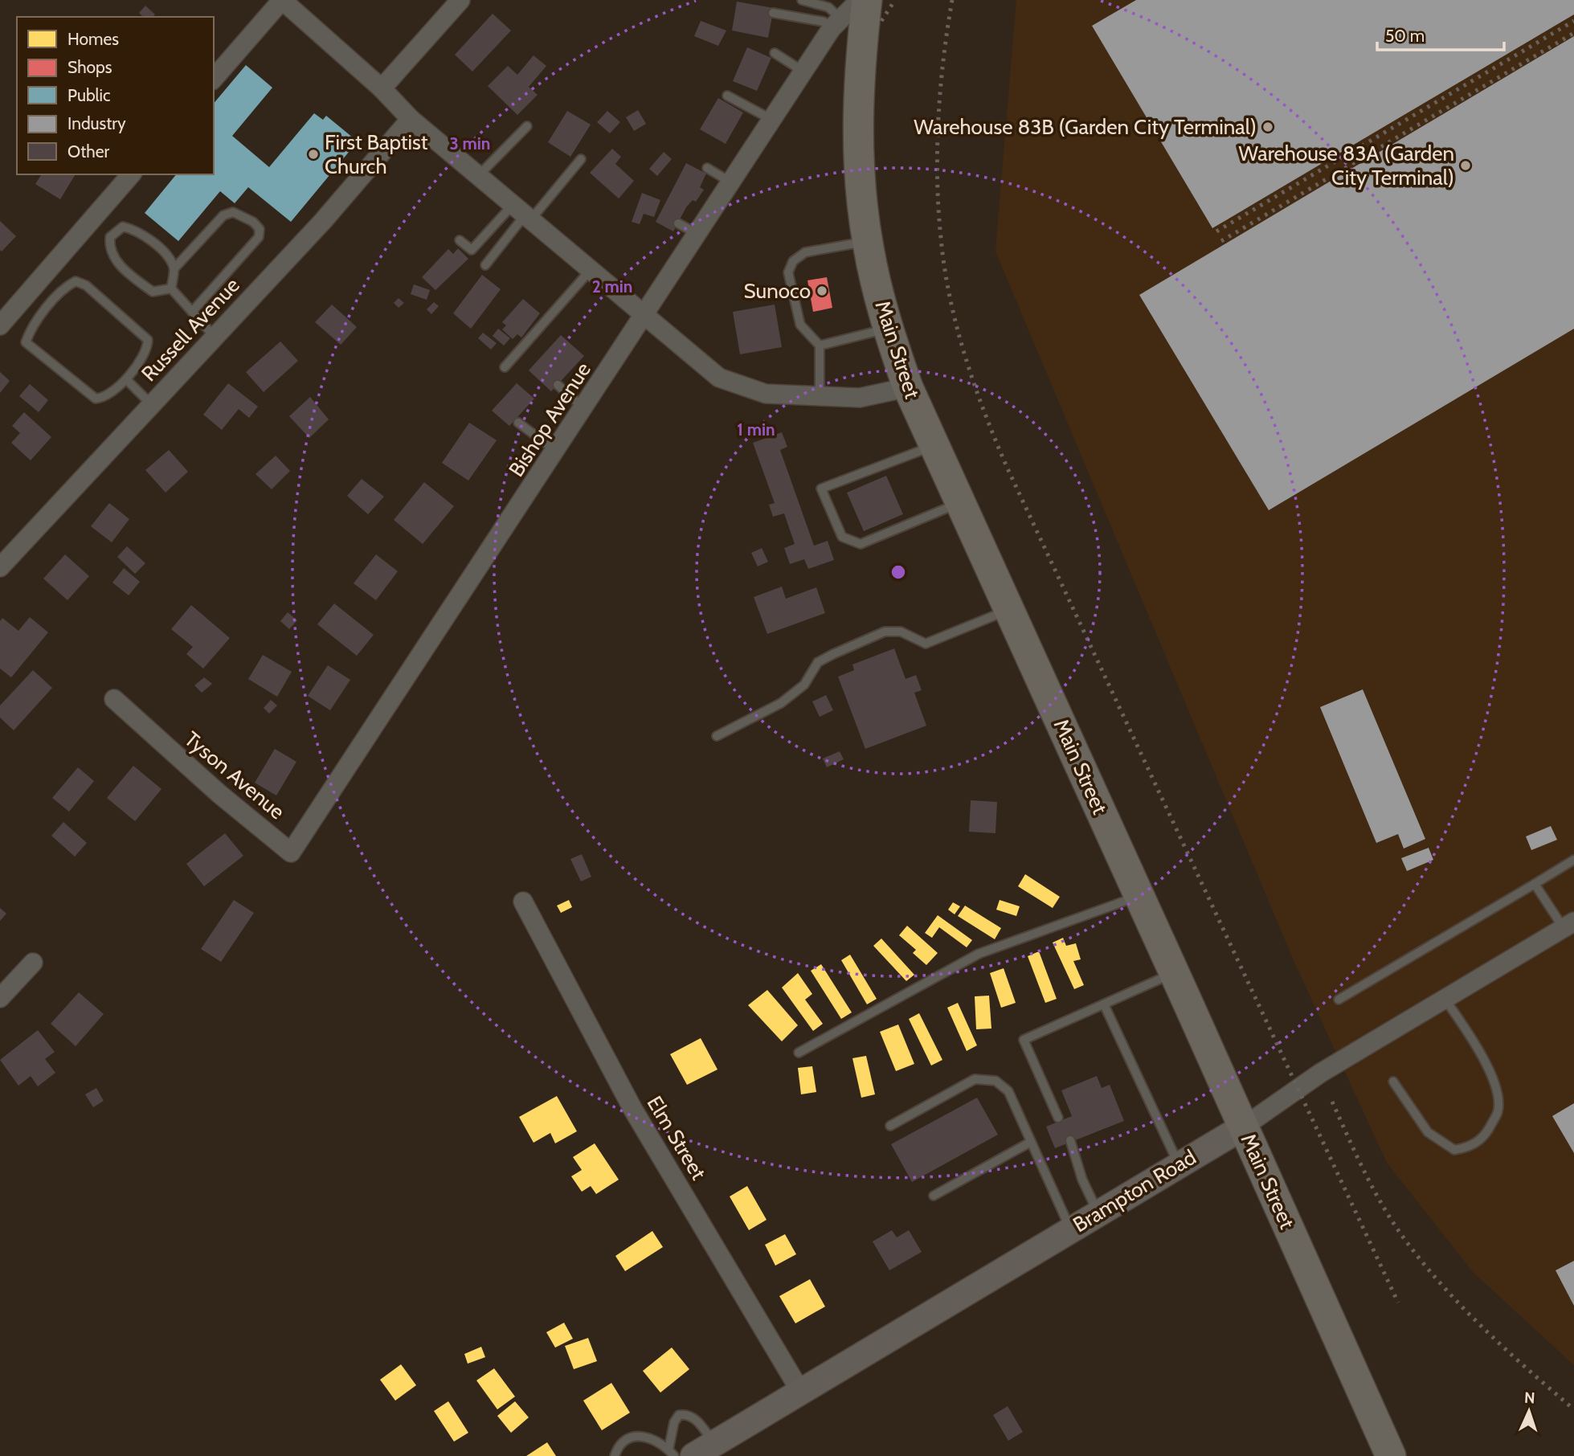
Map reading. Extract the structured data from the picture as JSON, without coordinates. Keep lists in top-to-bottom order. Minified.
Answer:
{"streets":{"main road":["Main Street","Brampton Road"],"street":["Russell Avenue","Bishop Avenue","Tyson Avenue","Elm Street"]},"crossings":[["Main Street","Bishop Avenue"],["Main Street","Brampton Road"],["Bishop Avenue","Tyson Avenue"],["Elm Street","Brampton Road"]],"places":["Warehouse 83B (Garden City Terminal)","First Baptist Church","Warehouse 83A (Garden City Terminal)","Sunoco"],"legend":["Homes","Shops","Public","Industry","Other"],"scale_bar":"50 m","north":"top","rings":["3 min","2 min","1 min"]}
